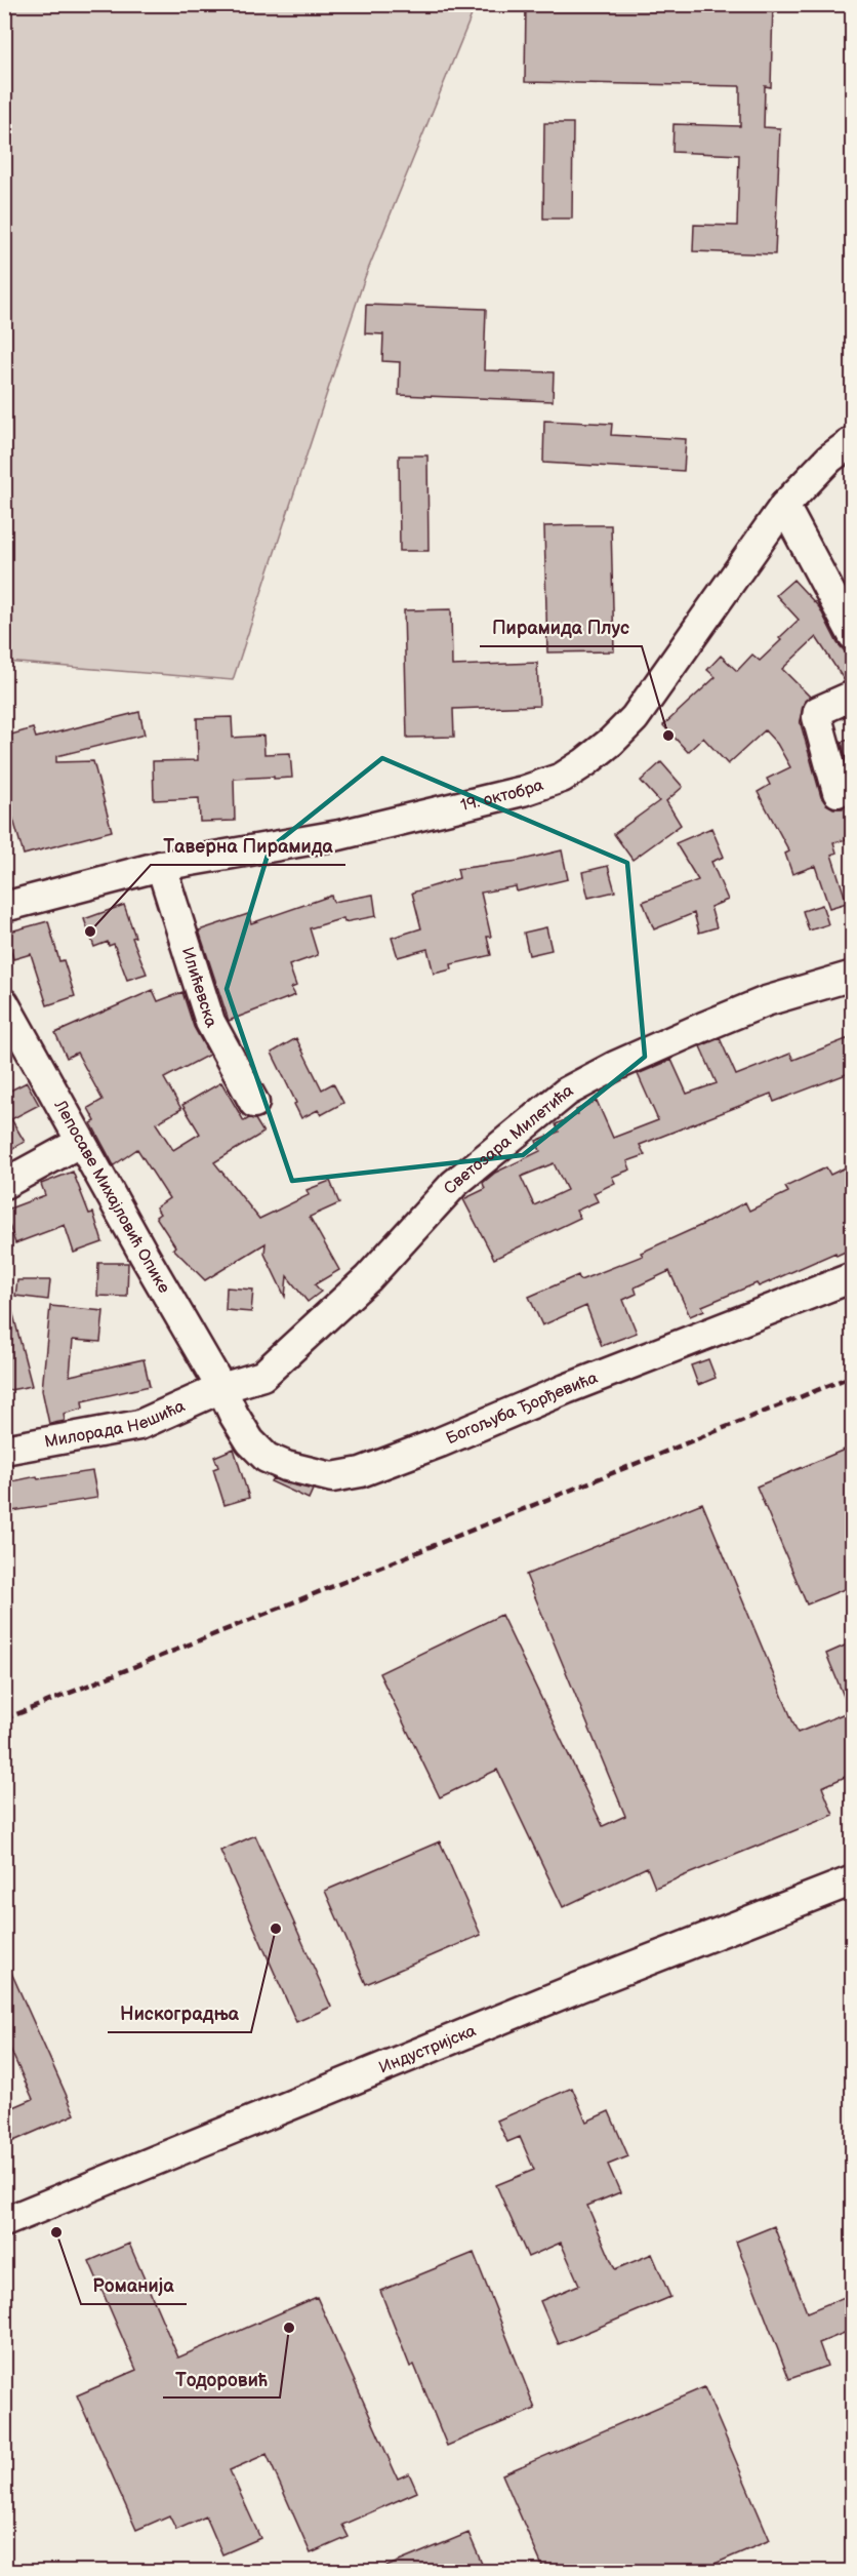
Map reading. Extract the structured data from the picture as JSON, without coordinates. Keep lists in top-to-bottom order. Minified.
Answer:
{"streets":{"street":["19. октобра","Илићевска","Светозара Милетића","Лепосаве Михајловић Опике","Богољуба Ђорђевића","Милорада Нешића","Индустријска"]},"crossings":[["19. октобра","Илићевска"],["Светозара Милетића","Лепосаве Михајловић Опике"],["Светозара Милетића","Богољуба Ђорђевића"],["Светозара Милетића","Милорада Нешића"],["Лепосаве Михајловић Опике","Богољуба Ђорђевића"],["Лепосаве Михајловић Опике","Милорада Нешића"],["Богољуба Ђорђевића","Милорада Нешића"]],"places":["Пирамида Плус","Таверна Пирамида","Нискоградња","Романија","Тодоровић"]}
